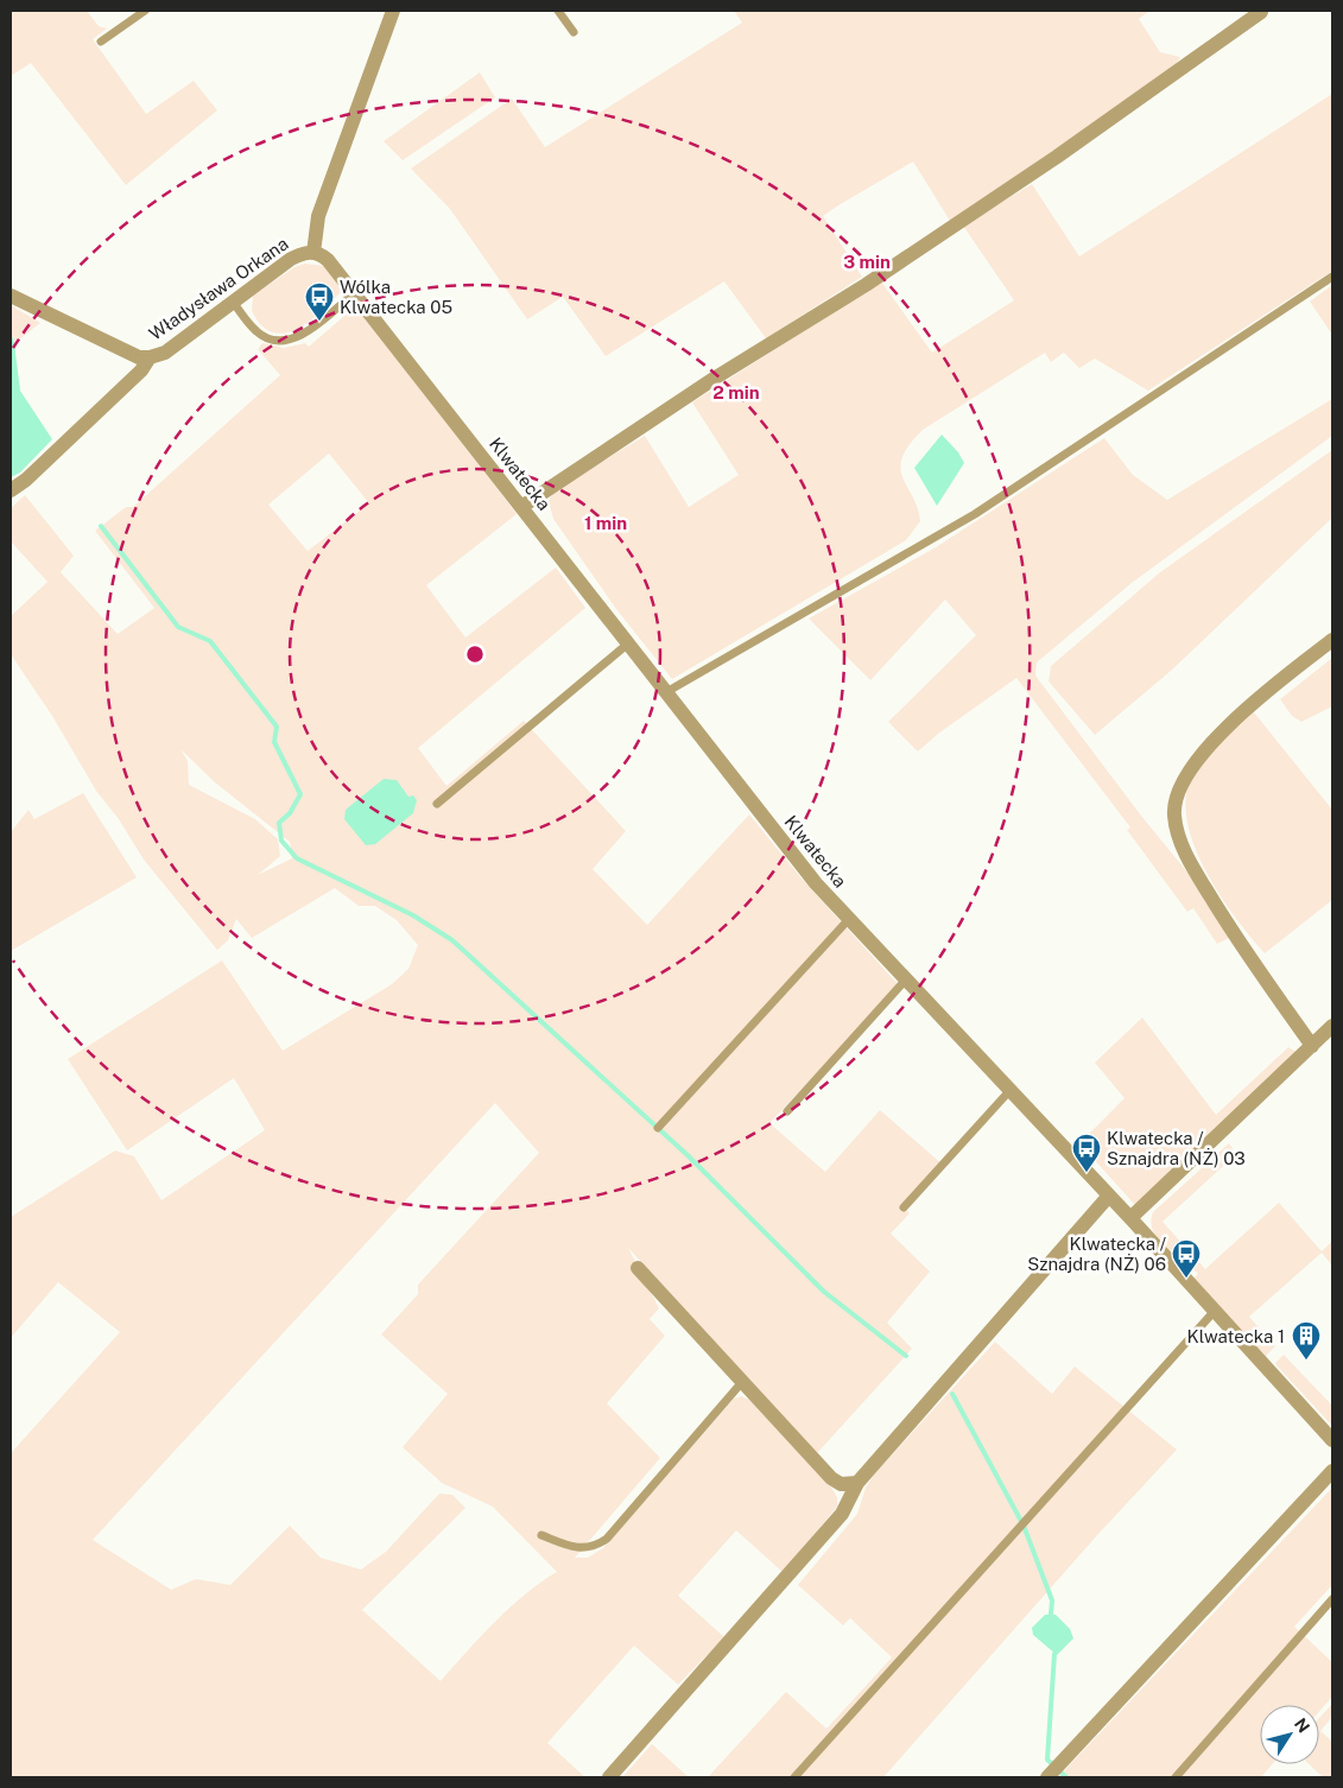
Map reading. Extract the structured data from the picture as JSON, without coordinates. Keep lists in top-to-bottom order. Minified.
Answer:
{"streets":{"street":["Władysława Orkana","Klwatecka"]},"crossings":[["Władysława Orkana","Klwatecka"]],"places":{"bus stop":["Wólka Klwatecka 05","Klwatecka / Sznajdra (NŻ) 03","Klwatecka / Sznajdra (NŻ) 06"],"building":["Klwatecka 1"]},"north":"top right","rings":["3 min","2 min","1 min"]}
